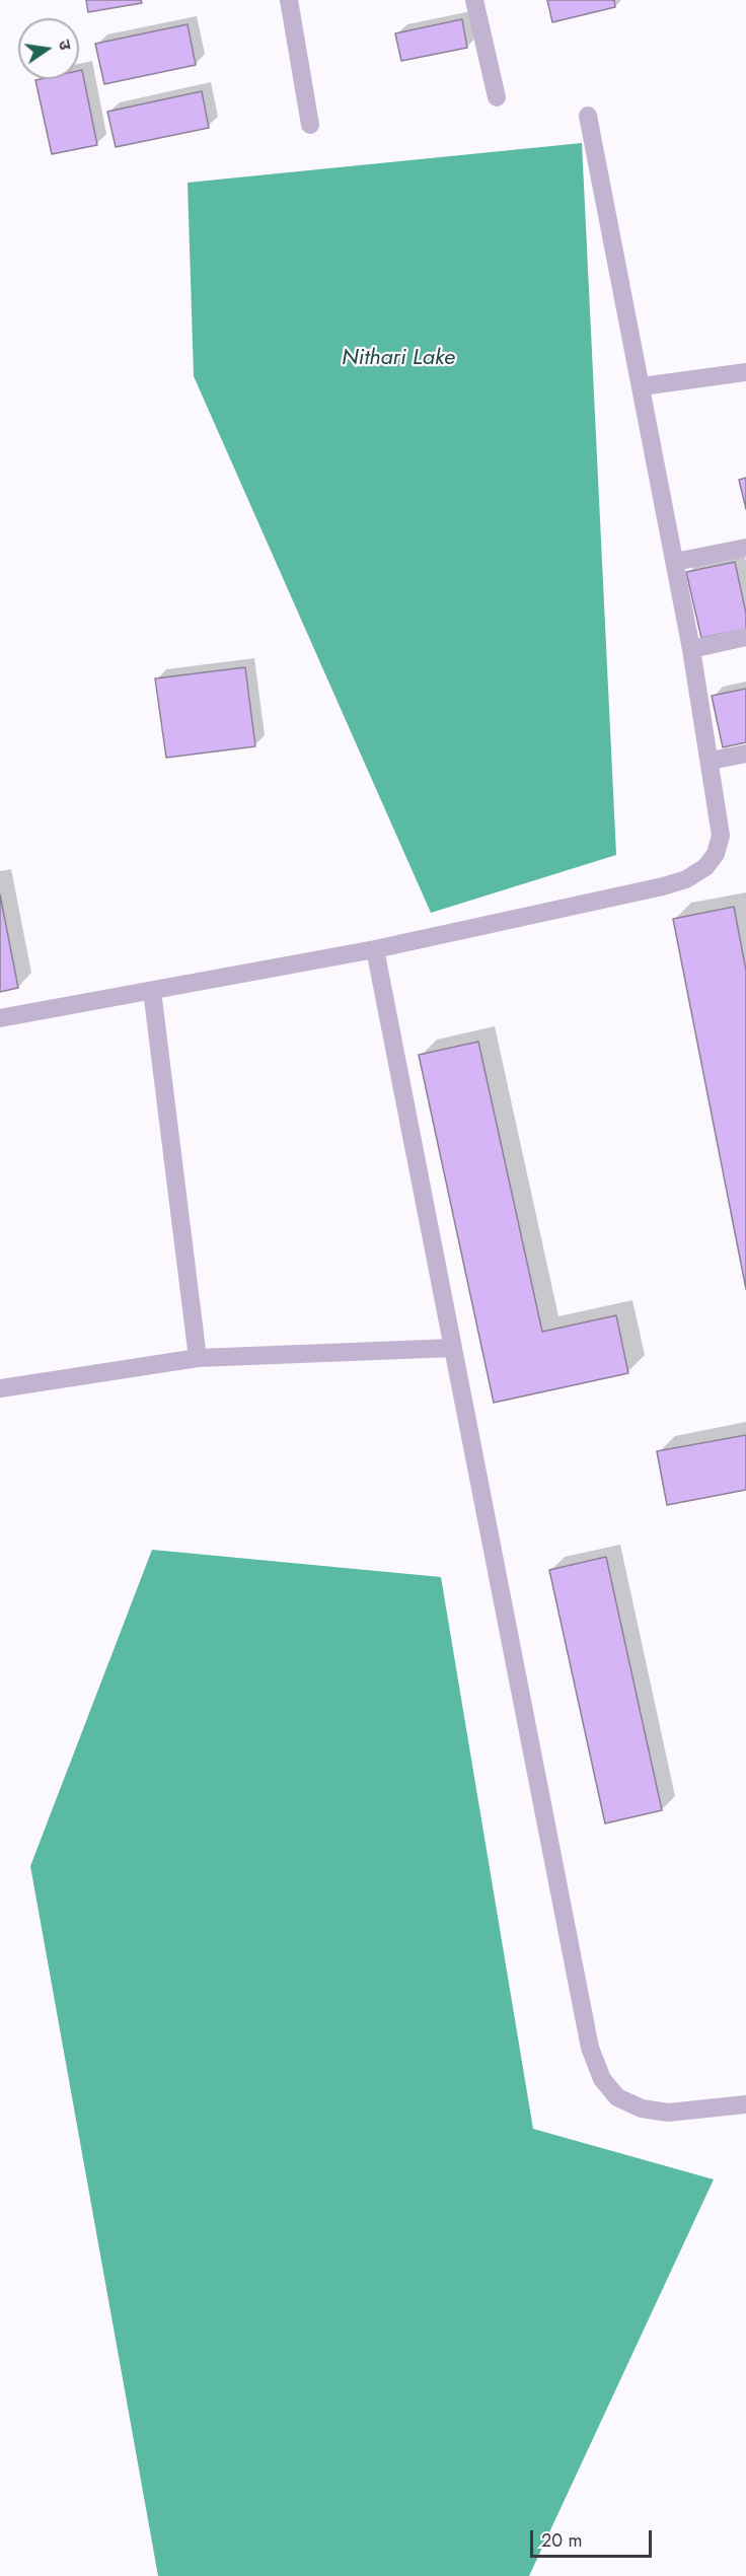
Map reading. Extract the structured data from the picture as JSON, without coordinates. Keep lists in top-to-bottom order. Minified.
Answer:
{"water":["Nithari Lake"],"scale_bar":"20 m","north":"right"}
